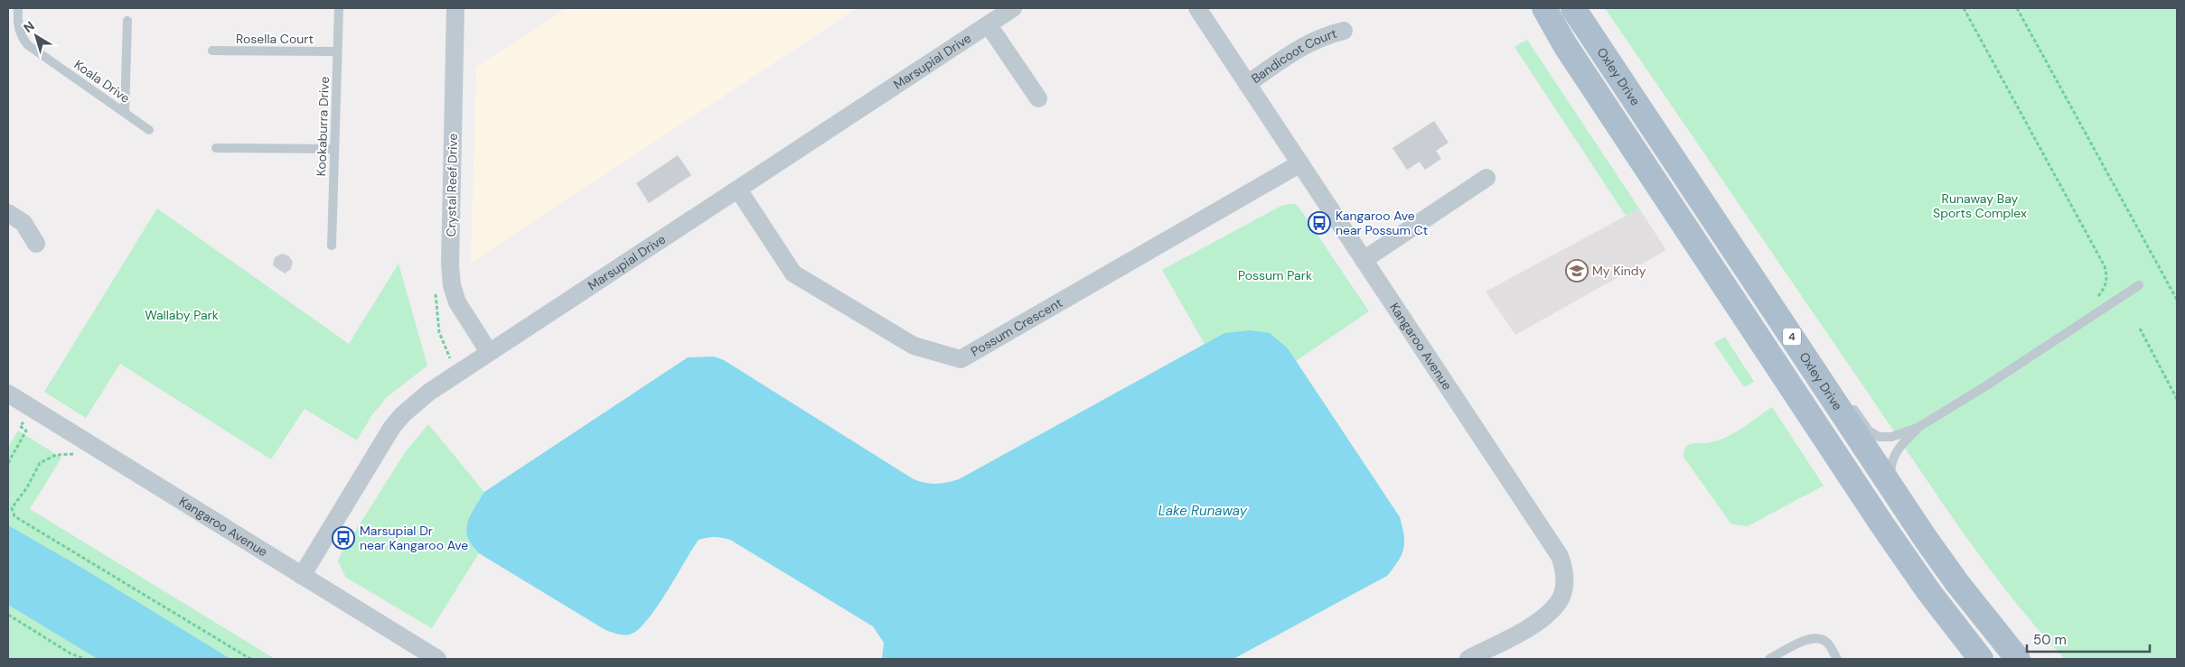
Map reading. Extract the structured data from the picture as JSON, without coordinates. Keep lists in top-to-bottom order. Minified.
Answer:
{"streets":{"main road":["Oxley Drive","4"],"street":["Bandicoot Court","Marsupial Drive","Crystal Reef Drive","Possum Crescent","Kangaroo Avenue"],"lane":["Rosella Court","Koala Drive","Kookaburra Drive"]},"crossings":[["Rosella Court","Kookaburra Drive"],["Bandicoot Court","Kangaroo Avenue"],["Marsupial Drive","Crystal Reef Drive"],["Marsupial Drive","Possum Crescent"],["Marsupial Drive","Kangaroo Avenue"],["Possum Crescent","Kangaroo Avenue"]],"water":["Lake Runaway"],"parks":["Runaway Bay Sports Complex","Possum Park","Wallaby Park"],"places":{"bus stop":["Kangaroo Ave near Possum Ct","Marsupial Dr near Kangaroo Ave"],"school or university":["My Kindy"]},"scale_bar":"50 m","north":"top left"}
